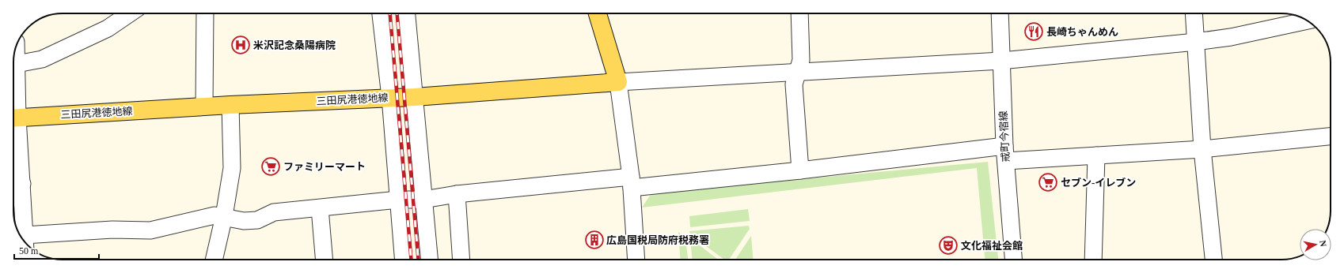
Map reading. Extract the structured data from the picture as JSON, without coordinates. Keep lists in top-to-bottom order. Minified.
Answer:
{"streets":{"main road":["三田尻港徳地線"],"street":["戒町今宿線"]},"places":{"restaurant":["長崎ちゃんめん"],"hospital":["米沢記念桑陽病院"],"supermarket":["ファミリーマート","セブン-イレブン"],"building":["広島国税局防府税務署"],"theatre":["文化福祉会館"]},"scale_bar":"50 m","north":"right"}
